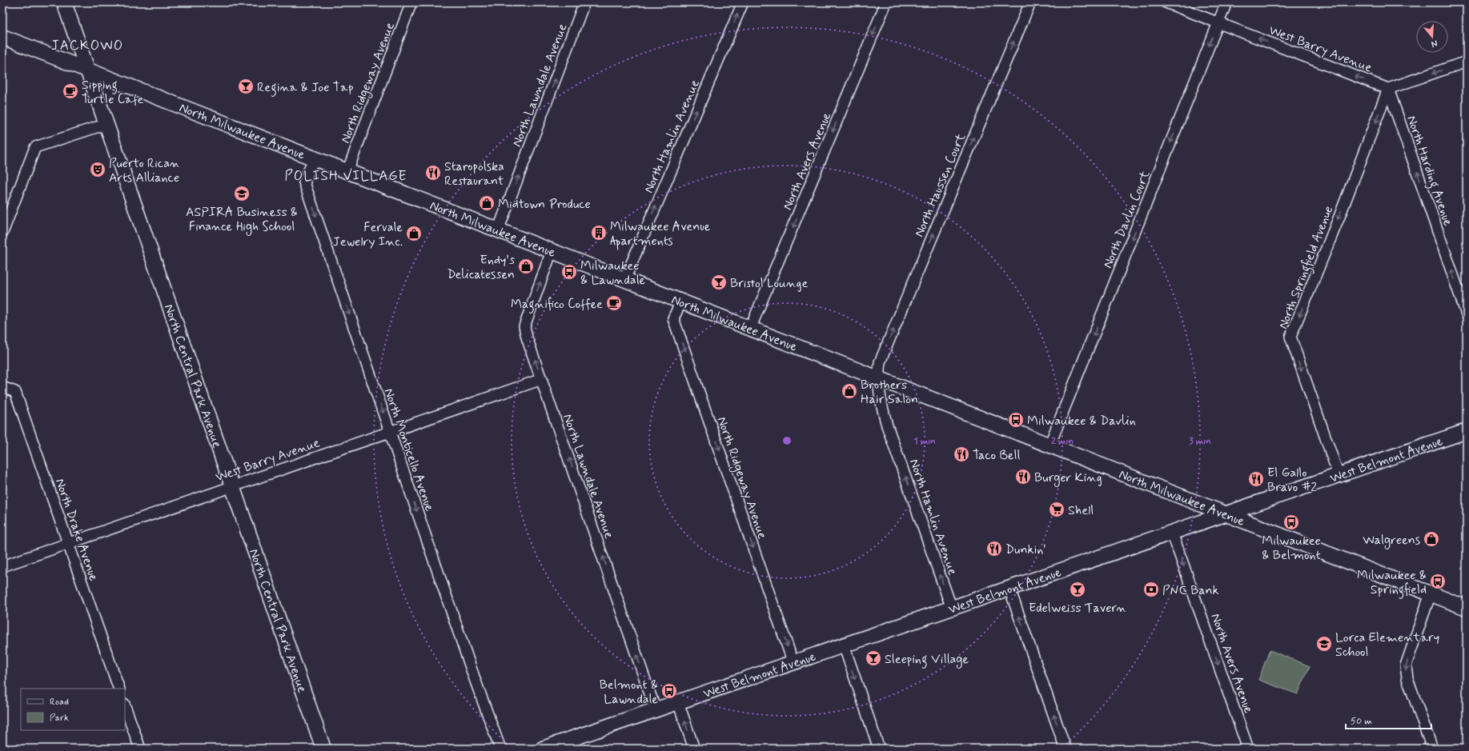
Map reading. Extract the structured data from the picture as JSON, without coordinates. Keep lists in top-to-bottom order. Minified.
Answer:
{"streets":{"main road":["North Milwaukee Avenue","North Central Park Avenue","West Belmont Avenue"],"street":["West Barry Avenue","North Ridgeway Avenue","North Lawndale Avenue","North Hamlin Avenue","North Avers Avenue","North Harding Avenue","North Haussen Court","North Davlin Court","North Springfield Avenue","North Monticello Avenue","North Drake Avenue"]},"crossings":[["West Barry Avenue","North Lawndale Avenue"],["West Barry Avenue","North Harding Avenue"],["West Barry Avenue","North Davlin Court"],["West Barry Avenue","North Springfield Avenue"],["West Barry Avenue","North Central Park Avenue"],["West Barry Avenue","North Monticello Avenue"],["West Barry Avenue","North Drake Avenue"],["North Ridgeway Avenue","North Milwaukee Avenue"],["North Ridgeway Avenue","West Belmont Avenue"],["North Lawndale Avenue","North Milwaukee Avenue"],["North Lawndale Avenue","West Belmont Avenue"],["North Milwaukee Avenue","North Hamlin Avenue"],["North Milwaukee Avenue","North Avers Avenue"],["North Milwaukee Avenue","North Haussen Court"],["North Milwaukee Avenue","North Davlin Court"],["North Milwaukee Avenue","North Central Park Avenue"],["North Milwaukee Avenue","North Monticello Avenue"],["North Milwaukee Avenue","West Belmont Avenue"],["North Hamlin Avenue","North Haussen Court"],["North Hamlin Avenue","West Belmont Avenue"],["North Avers Avenue","West Belmont Avenue"],["North Harding Avenue","North Springfield Avenue"],["North Springfield Avenue","West Belmont Avenue"]],"one_way":["North Ridgeway Avenue","North Lawndale Avenue","North Hamlin Avenue","North Avers Avenue","North Harding Avenue","North Haussen Court","North Davlin Court","North Springfield Avenue","North Monticello Avenue"],"districts":["JACKOWO","POLISH VILLAGE"],"places":{"bar":["Regina & Joe Tap","Bristol Lounge","Edelweiss Tavern","Sleeping Village"],"cafe":["Sipping Turtle Cafe","Magnifico Coffee"],"theatre":["Puerto Rican Arts Alliance"],"restaurant":["Staropolska Restaurant","Taco Bell","Burger King","El Gallo Bravo #2","Dunkin'"],"school or university":["ASPIRA Business & Finance High School","Lorca Elementary School"],"shop":["Midtown Produce","Fervale Jewelry Inc.","Endy's Delicatessen","Brothers Hair Salon","Walgreens"],"building":["Milwaukee Avenue Apartments"],"bus stop":["Milwaukee & Lawndale","Milwaukee & Davlin","Milwaukee & Belmont","Milwaukee & Springfield","Belmont & Lawndale"],"supermarket":["Shell"],"bank":["PNC Bank"]},"legend":["Road","Park"],"scale_bar":"50 m","north":"bottom","rings":["1 min","2 min","3 min"]}
